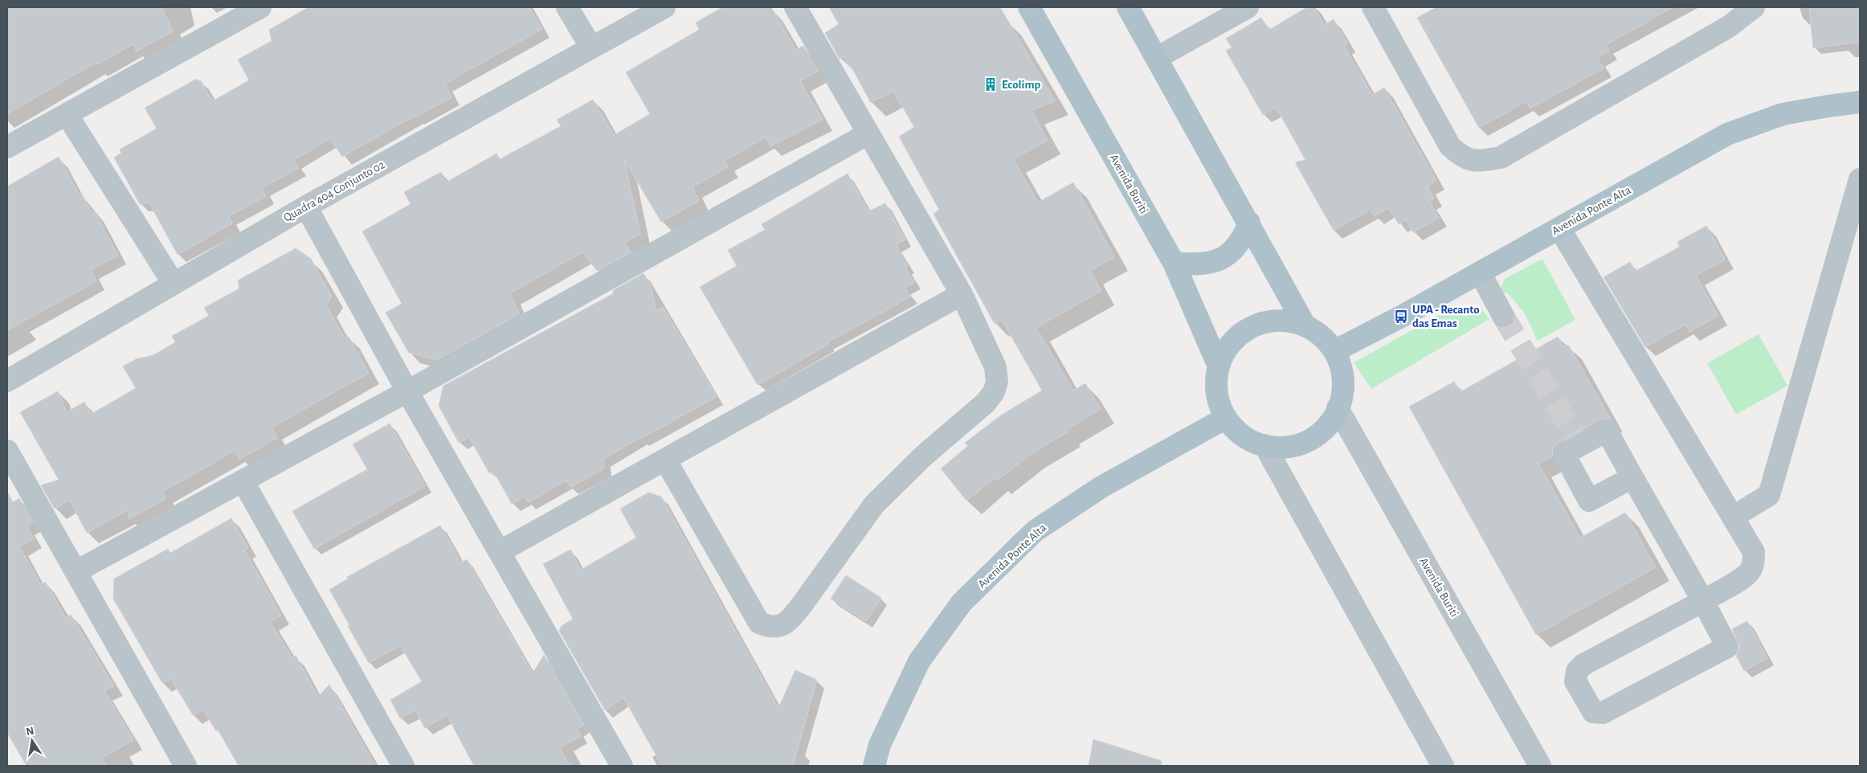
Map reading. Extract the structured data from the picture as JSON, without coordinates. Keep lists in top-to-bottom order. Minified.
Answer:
{"streets":{"main road":["Avenida Buriti","Avenida Ponte Alta"],"street":["Quadra 404 Conjunto 02"]},"crossings":[["Avenida Buriti","Avenida Ponte Alta"]],"places":{"building":["Ecolimp"],"bus stop":["UPA - Recanto das Emas"]},"north":"top"}
